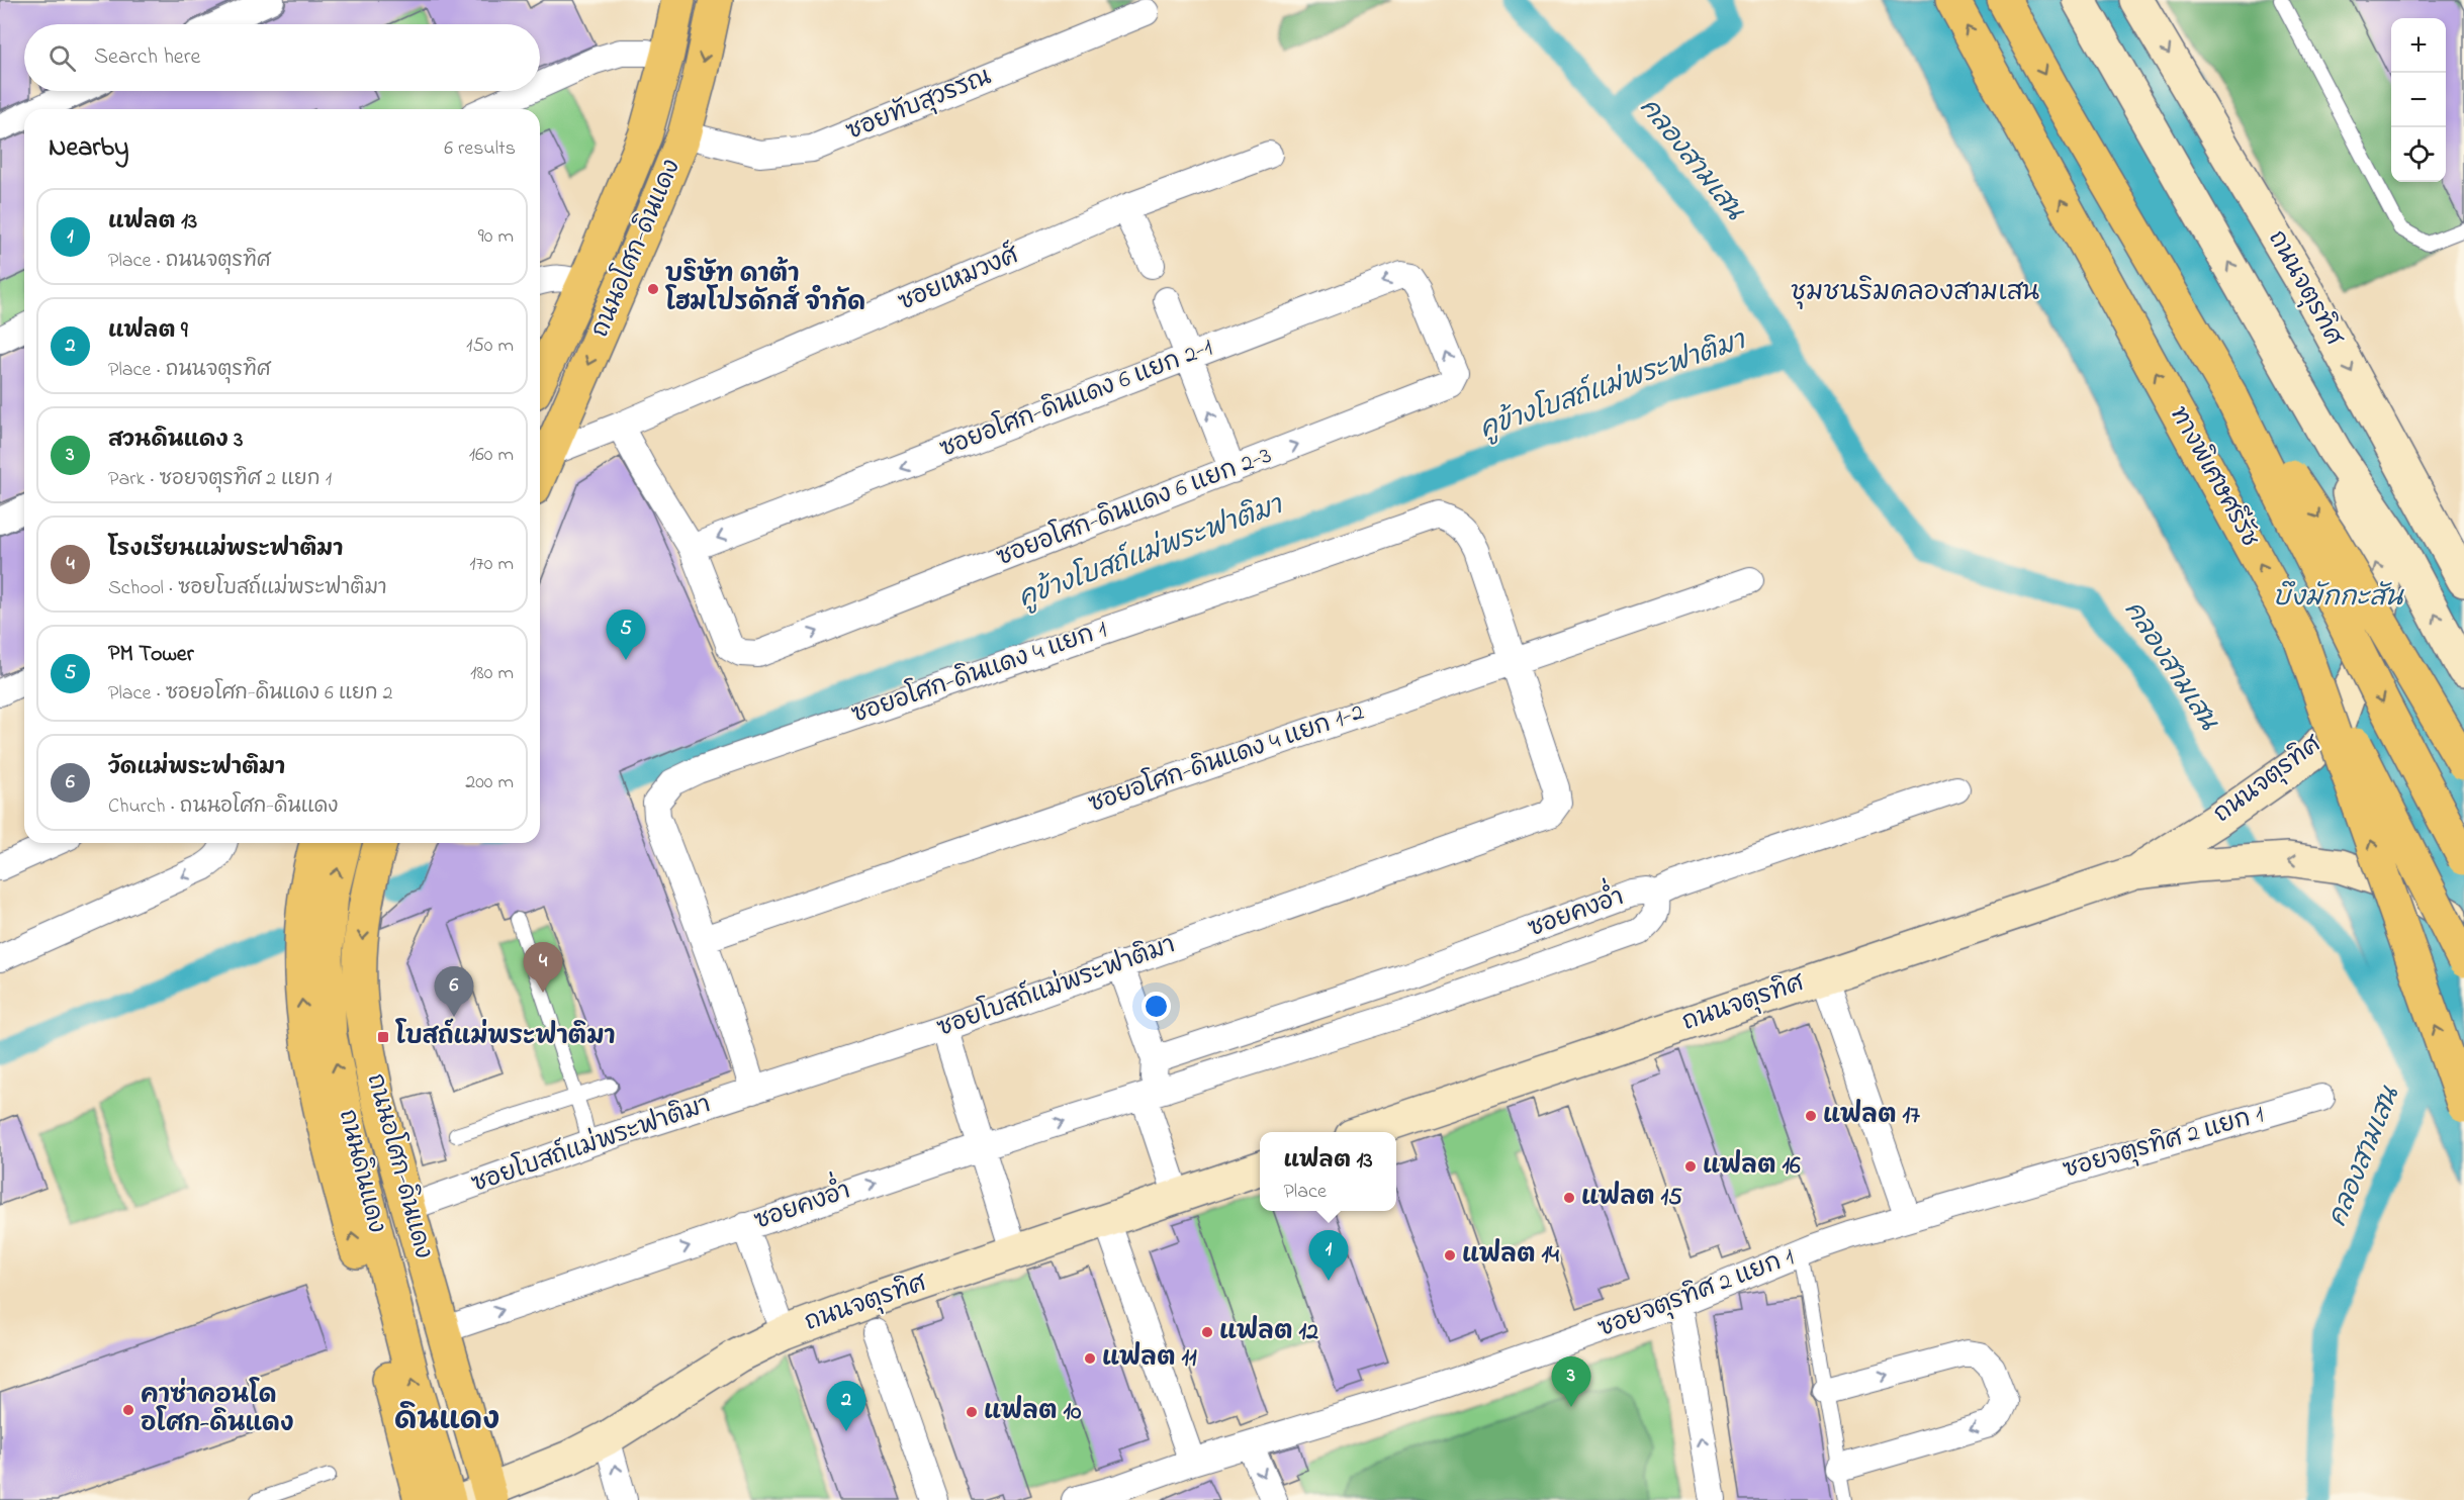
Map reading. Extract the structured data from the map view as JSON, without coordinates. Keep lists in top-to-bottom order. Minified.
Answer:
{"streets":{"main road":["ถนนอโศก-ดินแดง","ทางพิเศษศรีรัช","ถนนดินแดง"],"street":["ซอยทับสุวรรณ","ซอยเหมวงศ์","ถนนจตุรทิศ","ซอยอโศก-ดินแดง 6 แยก 2-1","ซอยอโศก-ดินแดง 6 แยก 2-3","ซอยอโศก-ดินแดง 4 แยก 1","ซอยอโศก-ดินแดง 4 แยก 1-2","ซอยคงอ่ำ","ซอยโบสถ์แม่พระฟาติมา","ซอยจตุรทิศ 2 แยก 1"]},"crossings":[["ซอยทับสุวรรณ","ถนนอโศก-ดินแดง"],["ถนนอโศก-ดินแดง","ซอยเหมวงศ์"],["ถนนอโศก-ดินแดง","ถนนจตุรทิศ"],["ถนนอโศก-ดินแดง","ซอยคงอ่ำ"],["ถนนอโศก-ดินแดง","ซอยโบสถ์แม่พระฟาติมา"],["ซอยอโศก-ดินแดง 6 แยก 2-1","ซอยอโศก-ดินแดง 6 แยก 2-3"],["ซอยอโศก-ดินแดง 4 แยก 1","ซอยอโศก-ดินแดง 4 แยก 1-2"],["ซอยอโศก-ดินแดง 4 แยก 1","ซอยโบสถ์แม่พระฟาติมา"],["ซอยอโศก-ดินแดง 4 แยก 1-2","ซอยโบสถ์แม่พระฟาติมา"]],"one_way":["ซอยอโศก-ดินแดง 6 แยก 2-1","ซอยอโศก-ดินแดง 6 แยก 2-3","ซอยคงอ่ำ"],"districts":["ชุมชนริมคลองสามเสน","ดินแดง"],"water":["คลองสามเสน","คูข้างโบสถ์แม่พระฟาติมา","บึงมักกะสัน"],"places":{"other":["บริษัท ดาต้า โฮมโปรดักส์ จำกัด","แฟลต 17","แฟลต 16","แฟลต 15","แฟลต 14","แฟลต 12","แฟลต 11","คาซ่าคอนโด อโศก-ดินแดง","แฟลต 10"],"transit":["โบสถ์แม่พระฟาติมา"]},"page":{"map_buttons":["+","−"],"search":"Search here","heading":["Nearby","6 results"],"list":[{"mark":"1","name":"แฟลต 13","note":"Place · ถนนจตุรทิศ","value":"90 m"},{"mark":"2","name":"แฟลต 9","note":"Place · ถนนจตุรทิศ","value":"150 m"},{"mark":"3","name":"สวนดินแดง 3","note":"Park · ซอยจตุรทิศ 2 แยก 1","value":"160 m"},{"mark":"4","name":"โรงเรียนแม่พระฟาติมา","note":"School · ซอยโบสถ์แม่พระฟาติมา","value":"170 m"},{"mark":"5","name":"PM Tower","note":"Place · ซอยอโศก-ดินแดง 6 แยก 2","value":"180 m"},{"mark":"6","name":"วัดแม่พระฟาติมา","note":"Church · ถนนอโศก-ดินแดง","value":"200 m"}],"pins":["5","4","6","1","3","2"],"popup":["แฟลต 13","Place"]}}
